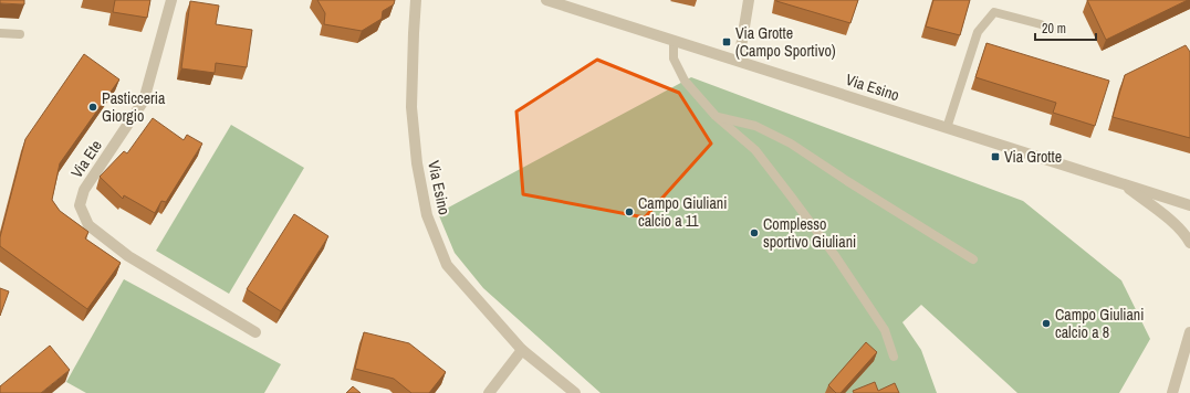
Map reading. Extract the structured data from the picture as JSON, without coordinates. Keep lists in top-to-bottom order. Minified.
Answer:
{"streets":{"street":["Via Esino","Via Ete"]},"places":{"transit":["Via Grotte (Campo Sportivo)","Via Grotte"],"other":["Pasticceria Giorgio","Campo Giuliani calcio a 11","Complesso sportivo Giuliani","Campo Giuliani calcio a 8"]},"scale_bar":"20 m"}
